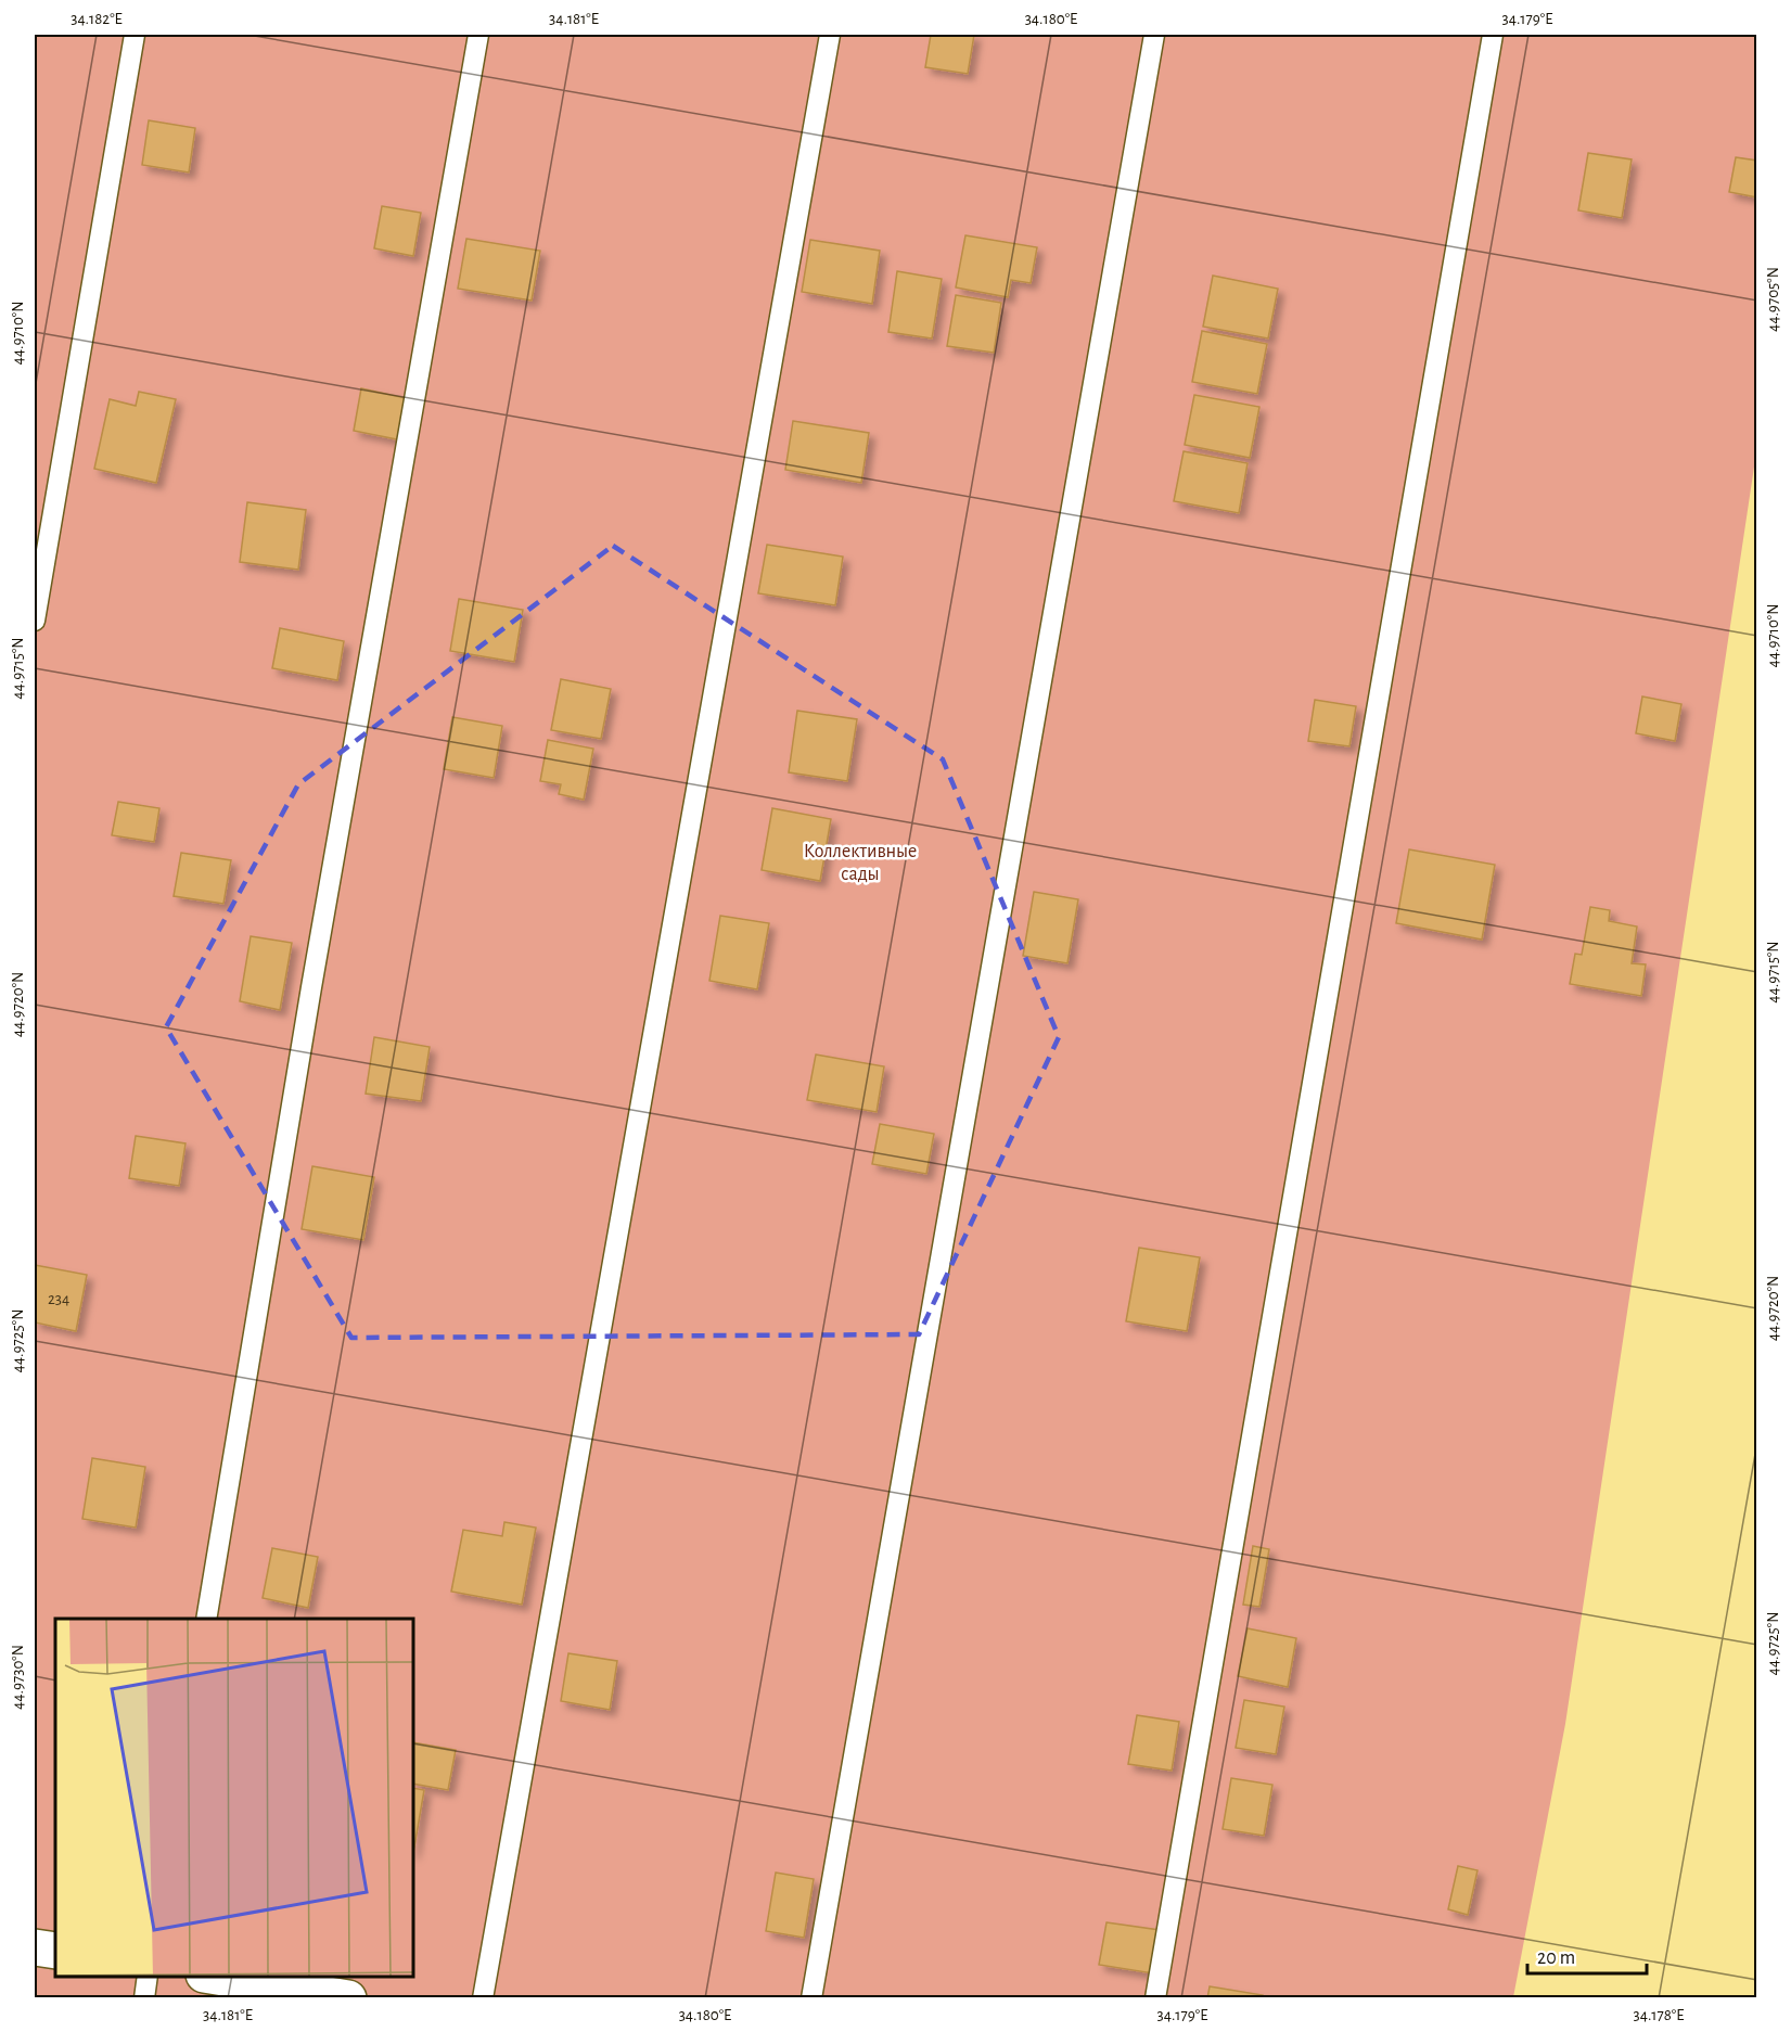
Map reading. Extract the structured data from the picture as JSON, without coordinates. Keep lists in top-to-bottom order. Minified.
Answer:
{"parks":["Коллективные сады"],"house_numbers":["234"],"scale_bar":"20 m","coordinates":["34.182°E","34.181°E","34.180°E","34.179°E","44.9705°N","44.9710°N","44.9715°N","44.9720°N","44.9725°N","44.9730°N","34.178°E"]}
